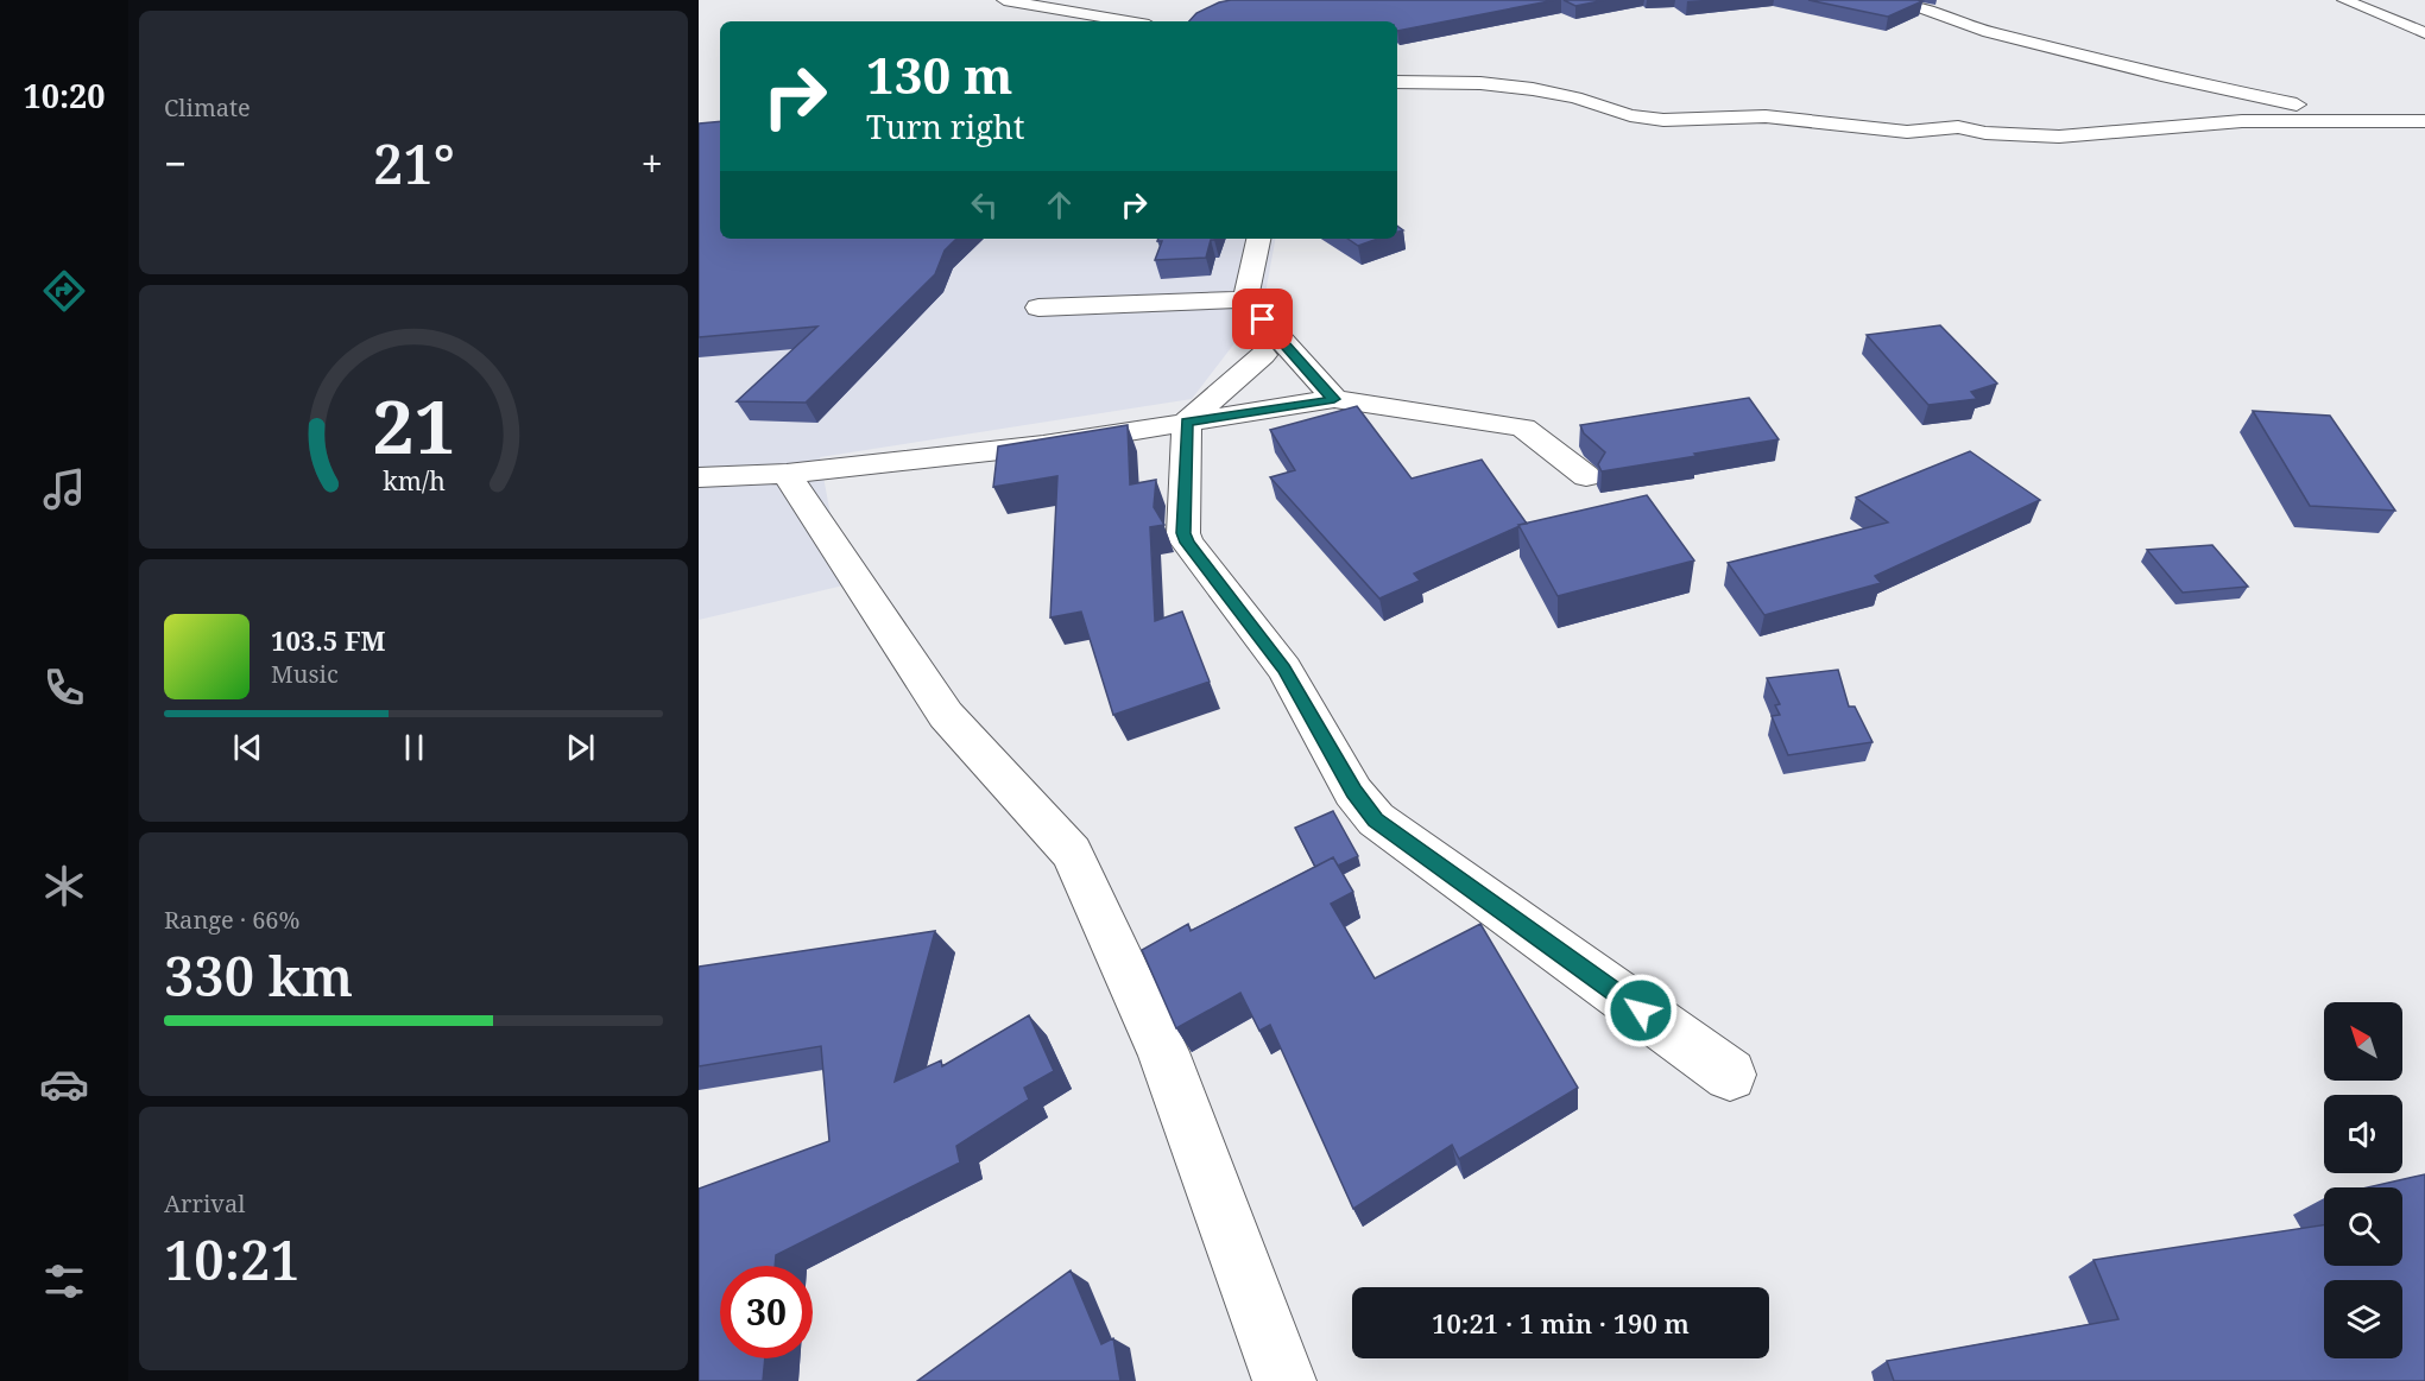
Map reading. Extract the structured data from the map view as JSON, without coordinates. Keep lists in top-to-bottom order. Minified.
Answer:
{"north":"top left","page":{"tabs":"10:20","tile":["Climate",["Range · 66%","330 km"],["Arrival","10:21"]],"turn":["130 m","Turn right"],"heat":["−","21°","+"],"song":["103.5 FM","Music"],"limit":"30","trip":"10:21 · 1 min · 190 m","gauge":["21","km/h"]}}
